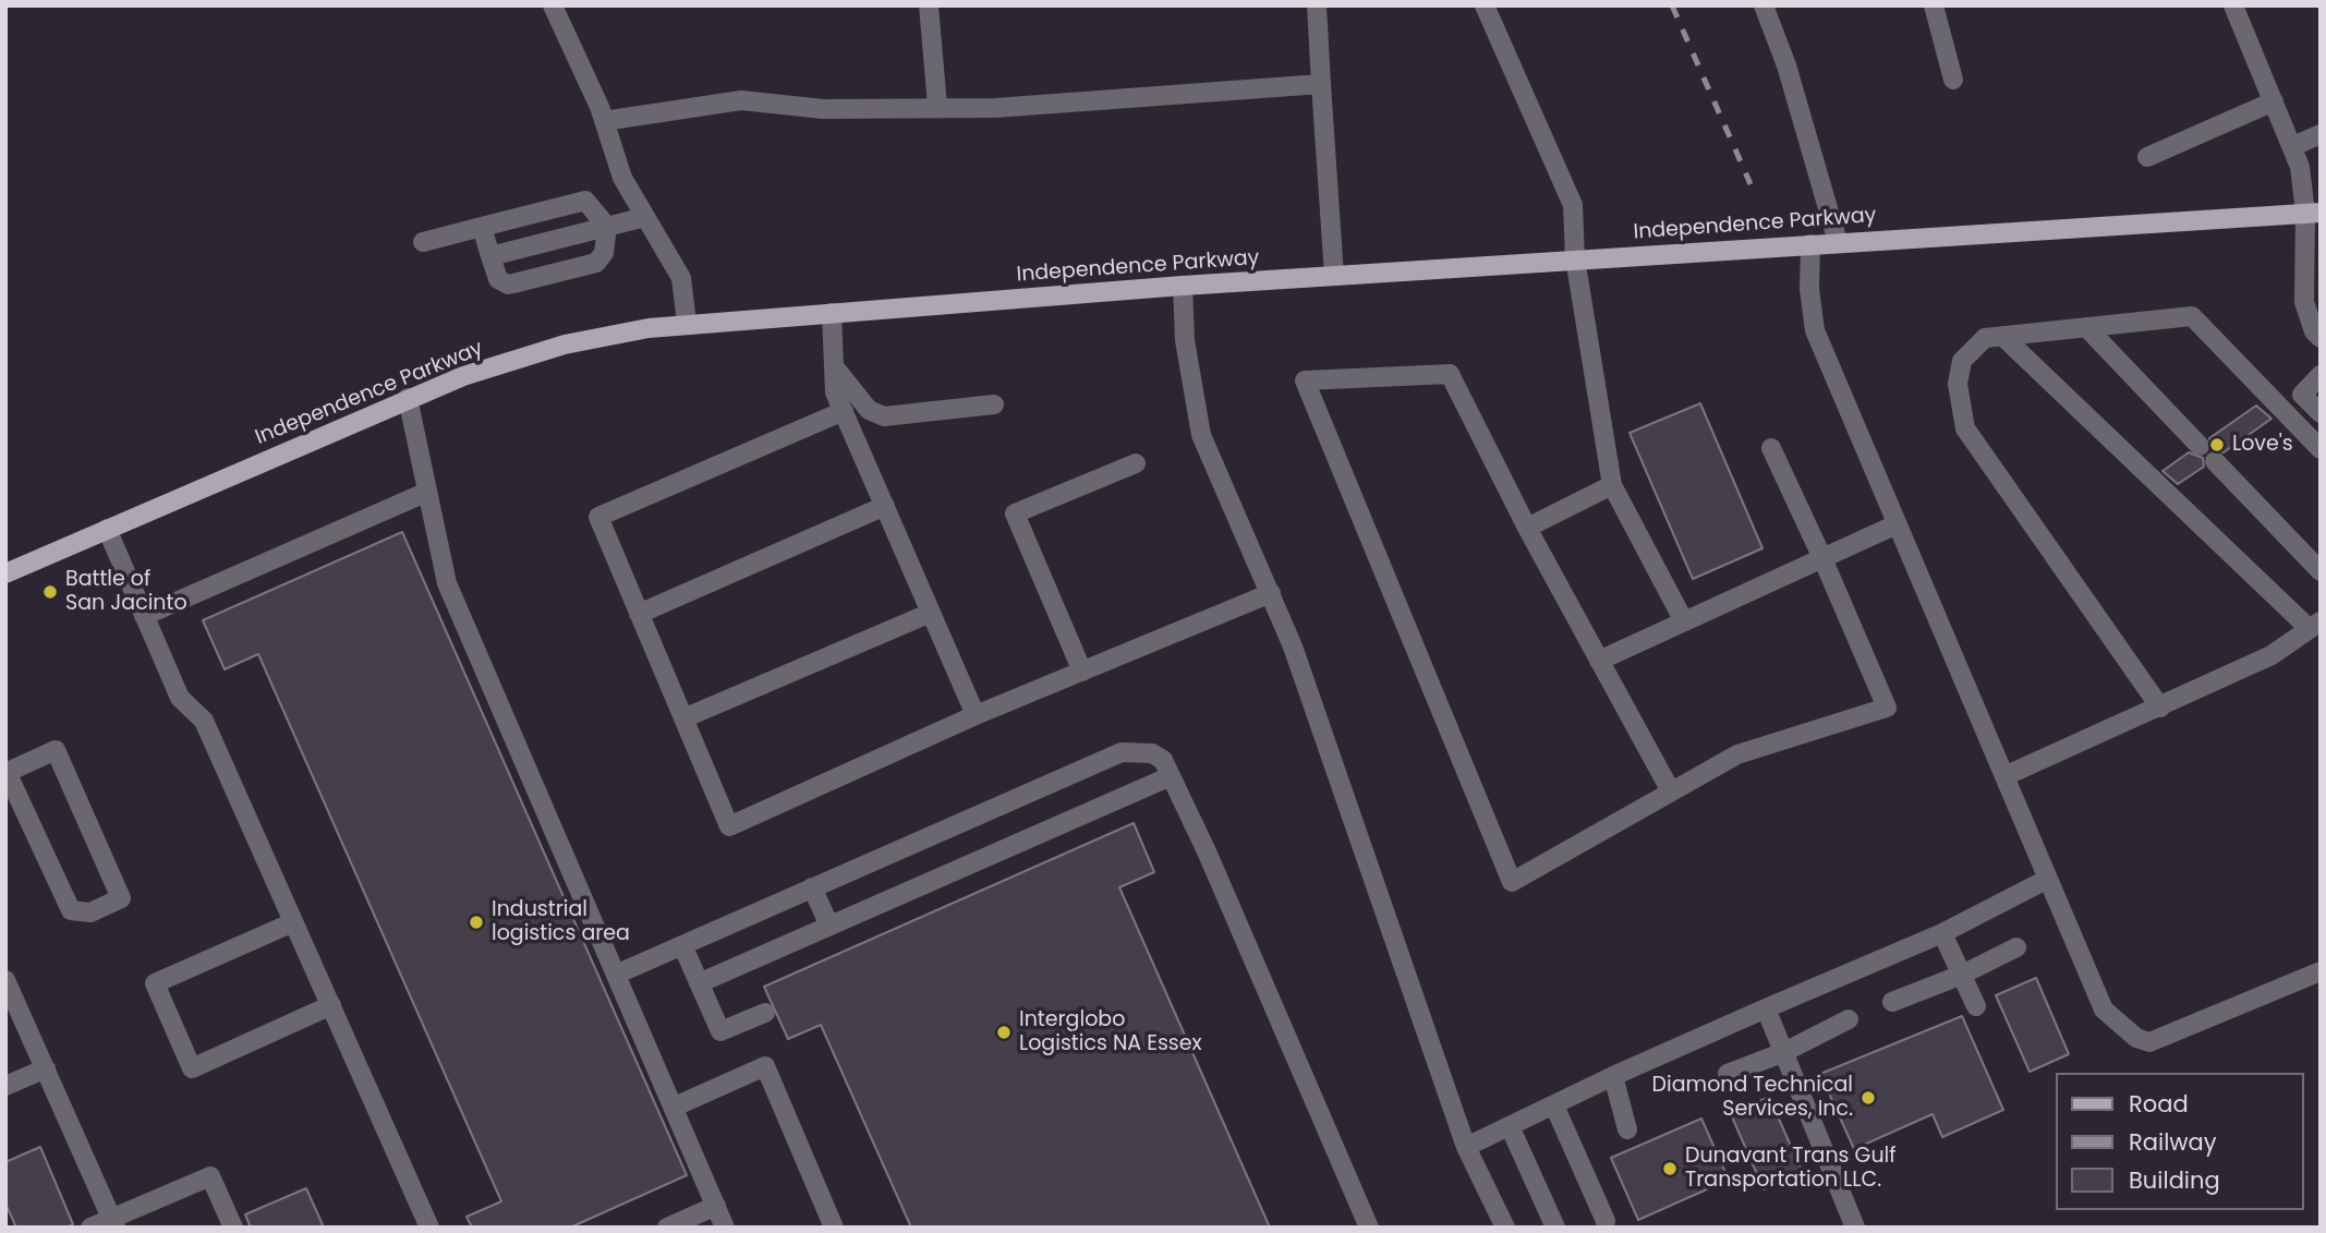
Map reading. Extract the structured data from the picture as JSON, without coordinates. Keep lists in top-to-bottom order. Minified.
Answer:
{"streets":{"main road":["Independence Parkway"]},"places":["Love's","Battle of San Jacinto","Industrial logistics area","Interglobo Logistics NA Essex","Diamond Technical Services, Inc.","Dunavant Trans Gulf Transportation LLC."],"legend":["Road","Railway","Building"]}
